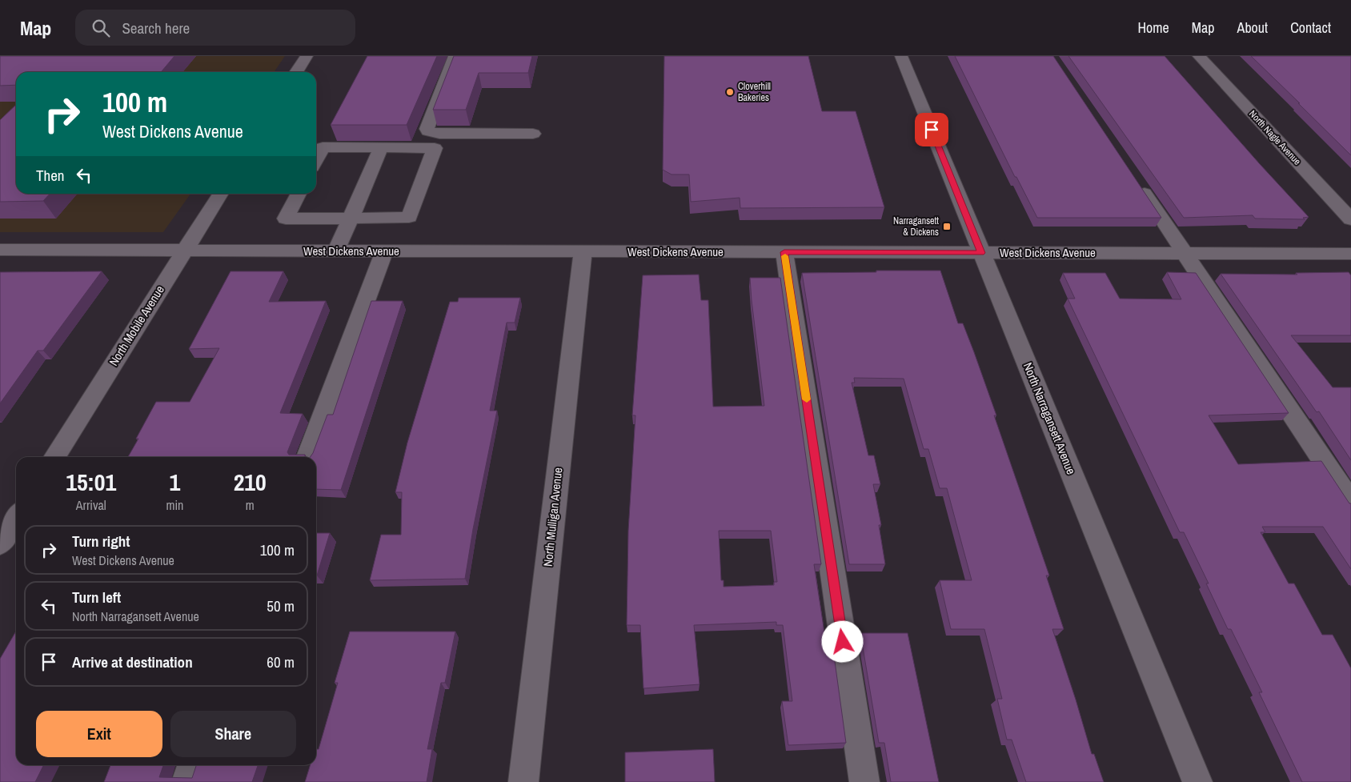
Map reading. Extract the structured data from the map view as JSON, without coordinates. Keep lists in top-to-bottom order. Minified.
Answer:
{"streets":{"street":["North Nagle Avenue","West Dickens Avenue","North Mobile Avenue","North Narragansett Avenue","North Mulligan Avenue"]},"crossings":[["West Dickens Avenue","North Mobile Avenue"],["West Dickens Avenue","North Narragansett Avenue"],["West Dickens Avenue","North Mulligan Avenue"]],"places":{"other":["Cloverhill Bakeries"],"transit":["Narragansett & Dickens"]},"page":{"header":"Map","search":"Search here","nav":["Home","Map","About","Contact"],"turn":["100 m","West Dickens Avenue"],"then":"Then","eta":["15:01","Arrival","1","min","210","m"],"list":[{"name":"Turn right","note":"West Dickens Avenue","value":"100 m"},{"name":"Turn left","note":"North Narragansett Avenue","value":"50 m"},{"name":"Arrive at destination","value":"60 m"}],"buttons":["Exit","Share"]}}
